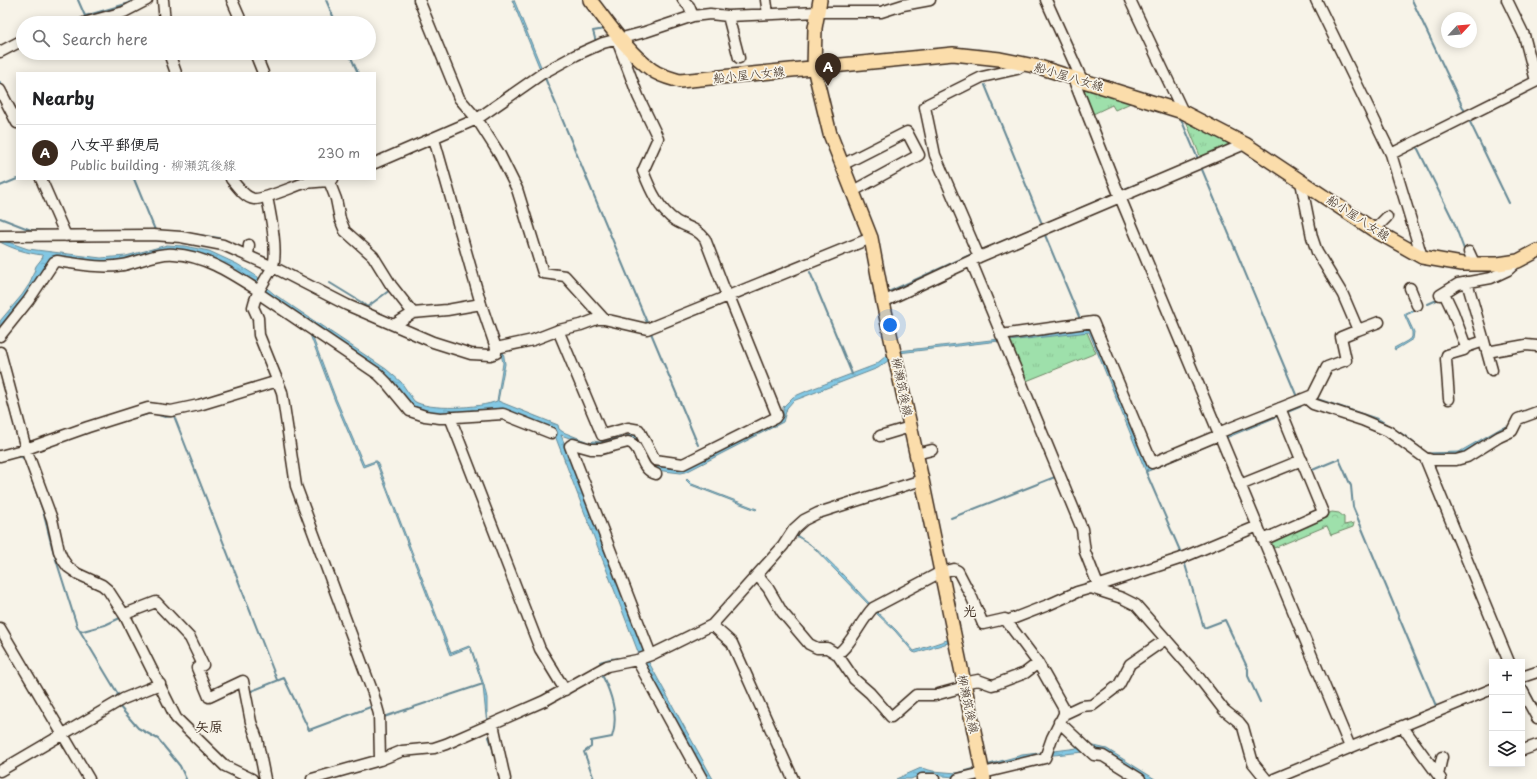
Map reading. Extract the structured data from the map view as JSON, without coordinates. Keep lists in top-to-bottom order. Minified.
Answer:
{"streets":{"main road":["船小屋八女線","柳瀬筑後線"]},"crossings":[["船小屋八女線","柳瀬筑後線"]],"districts":["光","矢原"],"north":"top right","page":{"search":"Search here","pins":"A","heading":"Nearby","list":[{"mark":"A","name":"八女平郵便局","note":"Public building · 柳瀬筑後線","value":"230 m"}],"map_buttons":["+","−"]}}
